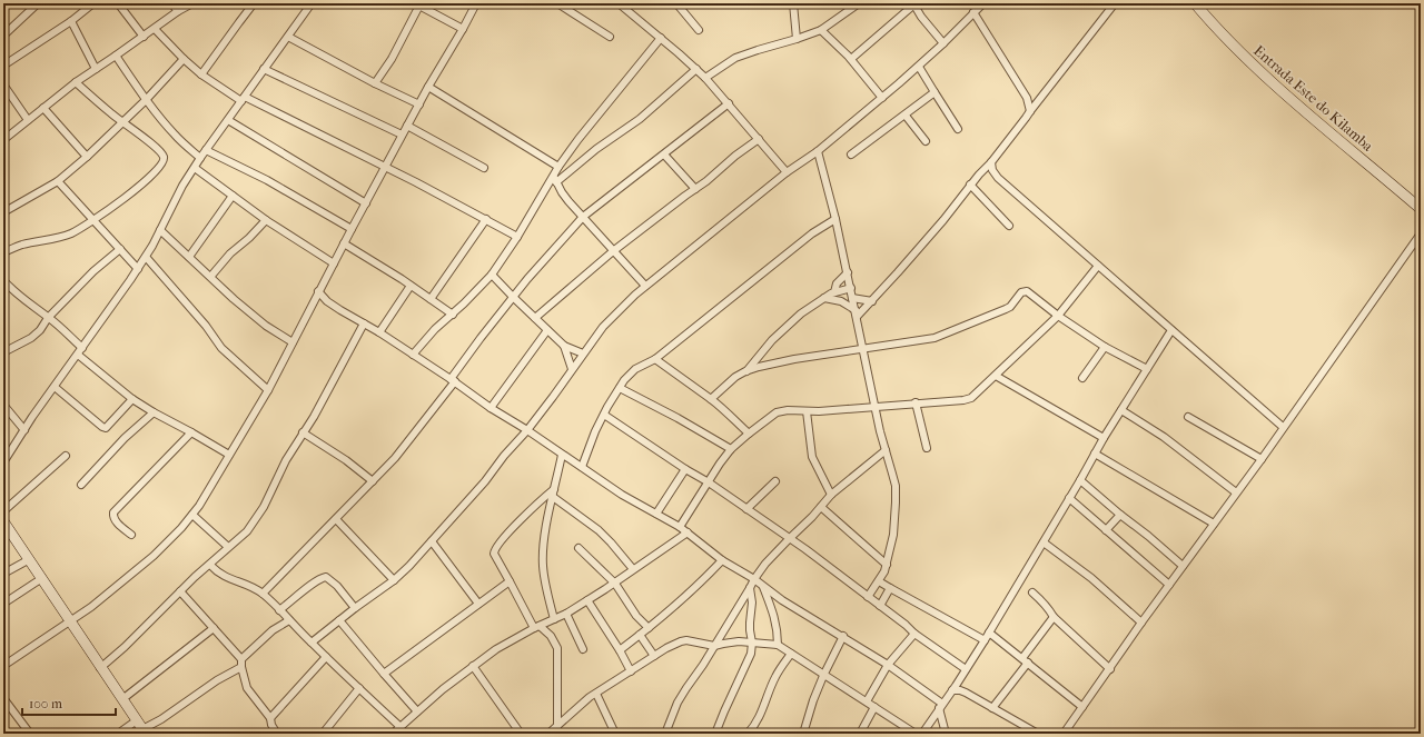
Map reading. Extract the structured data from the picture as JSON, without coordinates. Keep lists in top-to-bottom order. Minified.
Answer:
{"streets":{"street":["Entrada Este do Kilamba"]},"scale_bar":"100 m"}
